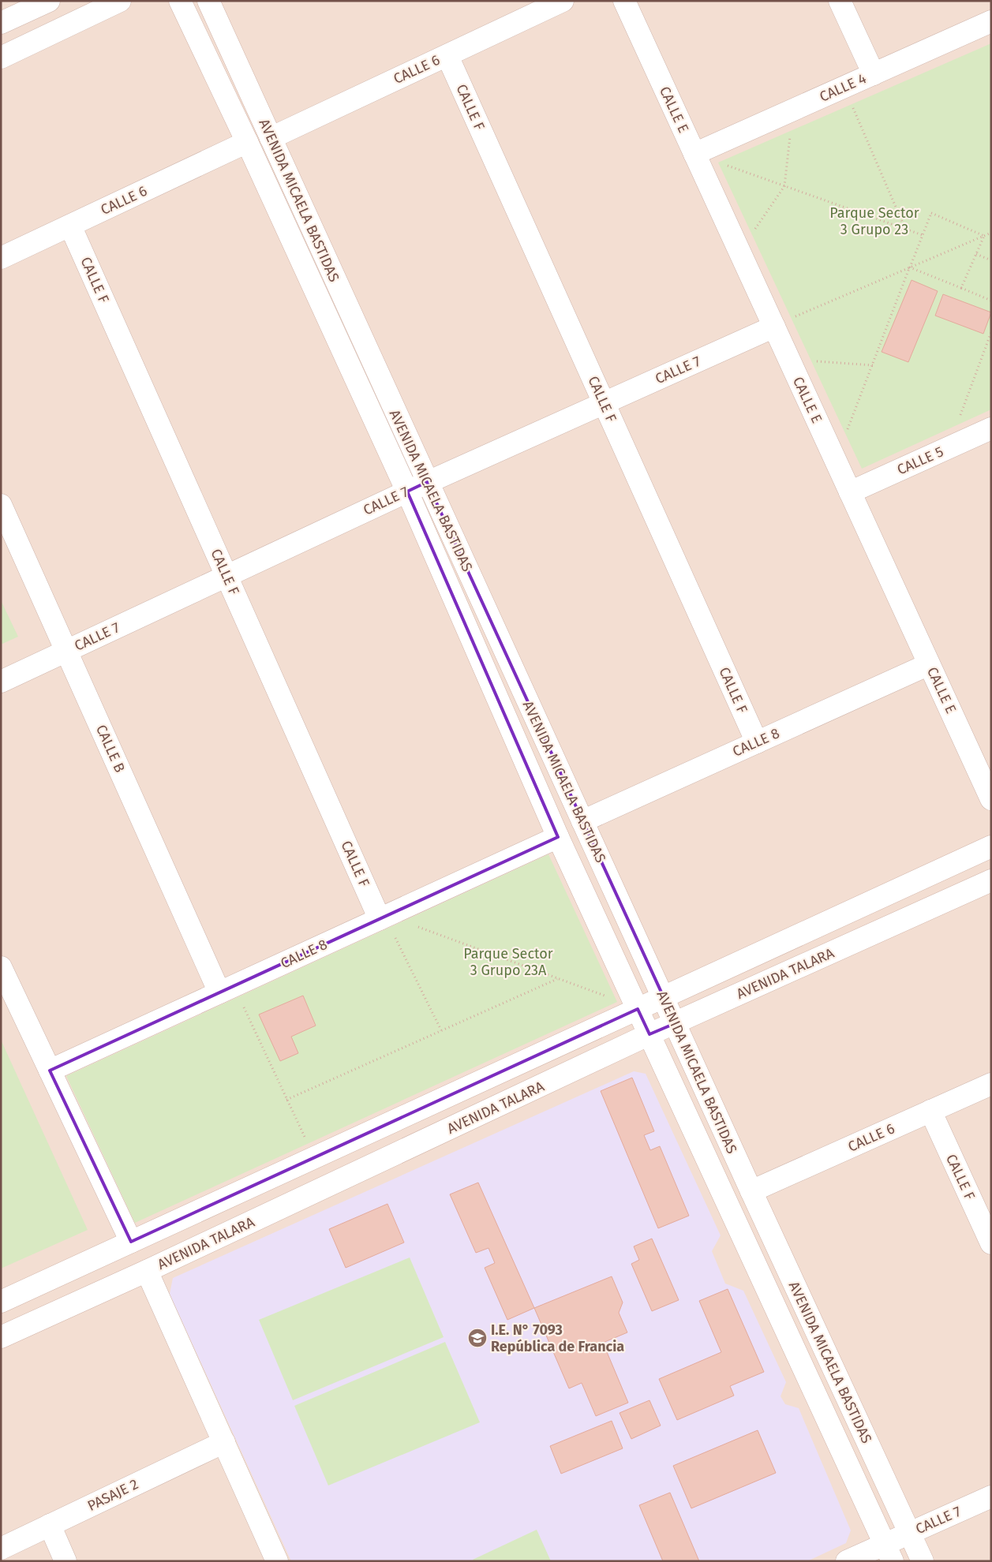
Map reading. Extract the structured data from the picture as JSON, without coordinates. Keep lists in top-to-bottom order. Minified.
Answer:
{"streets":{"street":["CALLE 6","CALLE 4","CALLE F","CALLE E","AVENIDA MICAELA BASTIDAS","CALLE 7","CALLE 5","CALLE 8","CALLE B","AVENIDA TALARA","PASAJE 2"]},"crossings":[["CALLE 6","CALLE F"],["CALLE 6","AVENIDA MICAELA BASTIDAS"],["CALLE 4","CALLE E"],["CALLE F","CALLE 7"],["CALLE F","CALLE 8"],["CALLE E","CALLE 7"],["CALLE E","CALLE 5"],["CALLE E","CALLE 8"],["AVENIDA MICAELA BASTIDAS","CALLE 7"],["AVENIDA MICAELA BASTIDAS","CALLE 8"],["AVENIDA MICAELA BASTIDAS","AVENIDA TALARA"],["CALLE 7","CALLE B"],["CALLE 8","CALLE B"]],"parks":["Parque Sector 3 Grupo 23","Parque Sector 3 Grupo 23A"],"places":{"school or university":["I.E. N° 7093 República de Francia"]}}
